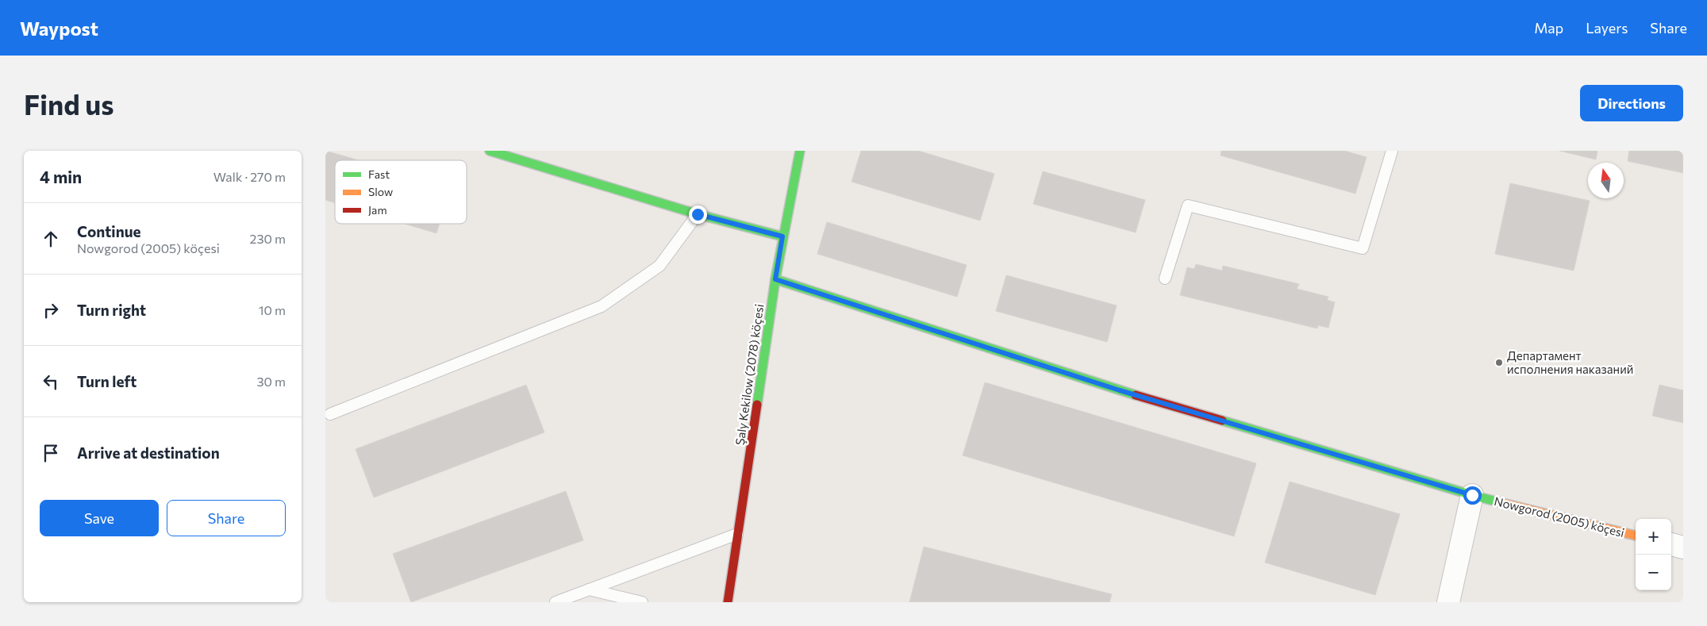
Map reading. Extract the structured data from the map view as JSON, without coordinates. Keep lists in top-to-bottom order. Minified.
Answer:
{"streets":{"street":["Şaly Kekilow (2078) köçesi","Nowgorod (2005) köçesi"]},"crossings":[["Şaly Kekilow (2078) köçesi","Nowgorod (2005) köçesi"]],"places":["Департамент исполнения наказаний"],"legend":["Fast","Slow","Jam"],"north":"top","page":{"header":"Waypost","nav":["Map","Layers","Share"],"buttons":["Directions",["Save","Share"]],"title":"Find us","heading":["4 min","Walk · 270 m"],"list":[["Continue","Nowgorod (2005) köçesi","230 m"],["Turn right","10 m"],["Turn left","30 m"],"Arrive at destination"],"map_buttons":["+","−"]}}
